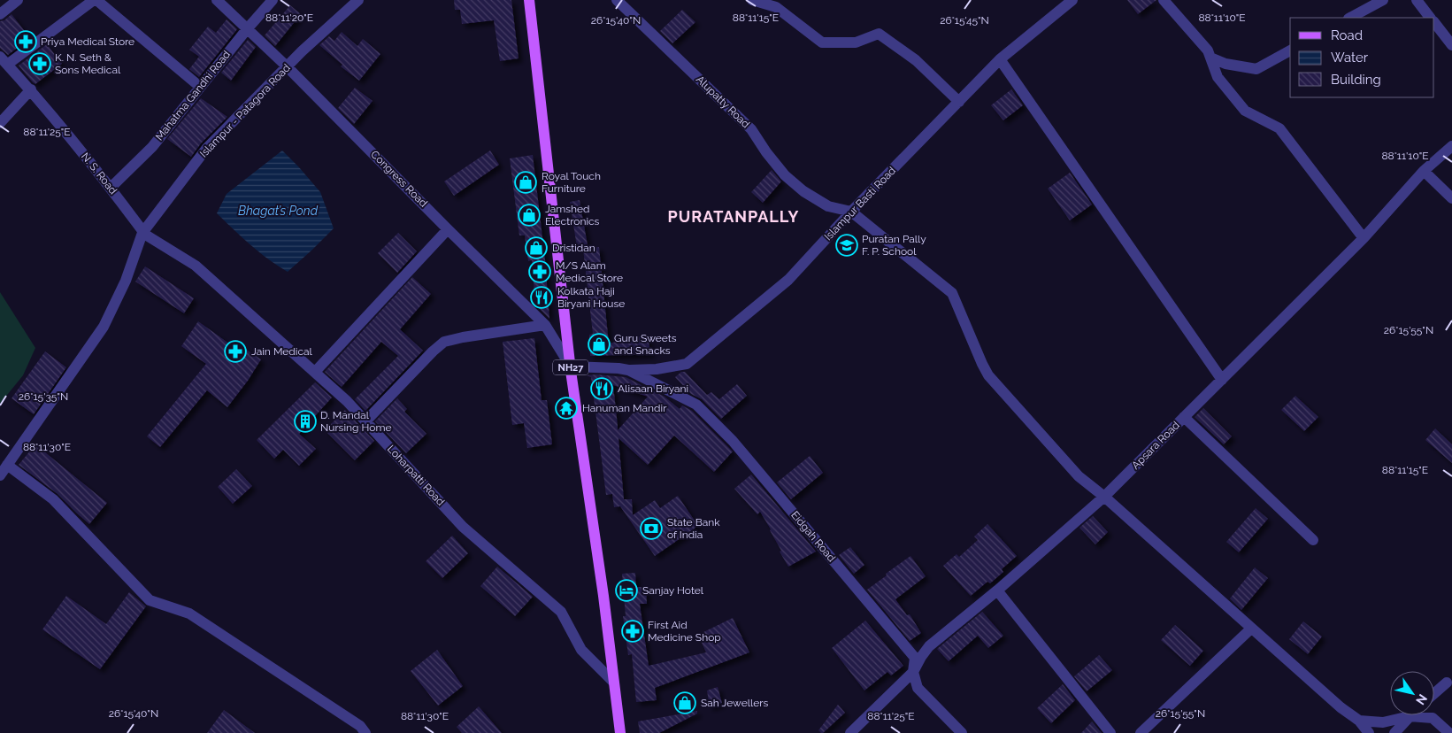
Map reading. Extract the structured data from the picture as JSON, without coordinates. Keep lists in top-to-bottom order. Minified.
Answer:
{"streets":{"main road":["NH27"],"street":["Mahatma Gandhi Road","Alupatty Road","Islampur - Patagora Road","N. S. Road","Congress Road","Islampur Basti Road","Apsara Road","Loharpatti Road","Eidgah Road"]},"crossings":[["Mahatma Gandhi Road","N. S. Road"],["Mahatma Gandhi Road","Congress Road"],["Alupatty Road","Islampur Basti Road"],["Islampur - Patagora Road","N. S. Road"],["Islampur - Patagora Road","Congress Road"],["Islampur - Patagora Road","Loharpatti Road"],["N. S. Road","Loharpatti Road"],["Congress Road","NH27"],["Islampur Basti Road","Eidgah Road"],["NH27","Loharpatti Road"],["Apsara Road","Eidgah Road"]],"districts":["PURATANPALLY"],"water":["Bhagat’s Pond"],"places":{"pharmacy":["Priya Medical Store","K. N. Seth & Sons Medical","M/S Alam Medical Store","Jain Medical","First Aid Medicine Shop"],"shop":["Royal Touch Furniture","Jamshed Electronics","Dristidan","Guru Sweets and Snacks","Sah Jewellers"],"school or university":["Puratan Pally F. P. School"],"restaurant":["Kolkata Haji Biryani House","Alisaan Biryani"],"temple":["Hanuman Mandir"],"building":["D. Mandal Nursing Home"],"bank":["State Bank of India"],"hotel":["Sanjay Hotel"]},"legend":["Road","Water","Building"],"north":"bottom right","coordinates":["88°11'20\"E","88°11'15\"E","88°11'10\"E","26°15'40\"N","26°15'45\"N","88°11'25\"E","26°15'55\"N","26°15'35\"N","88°11'30\"E"]}
